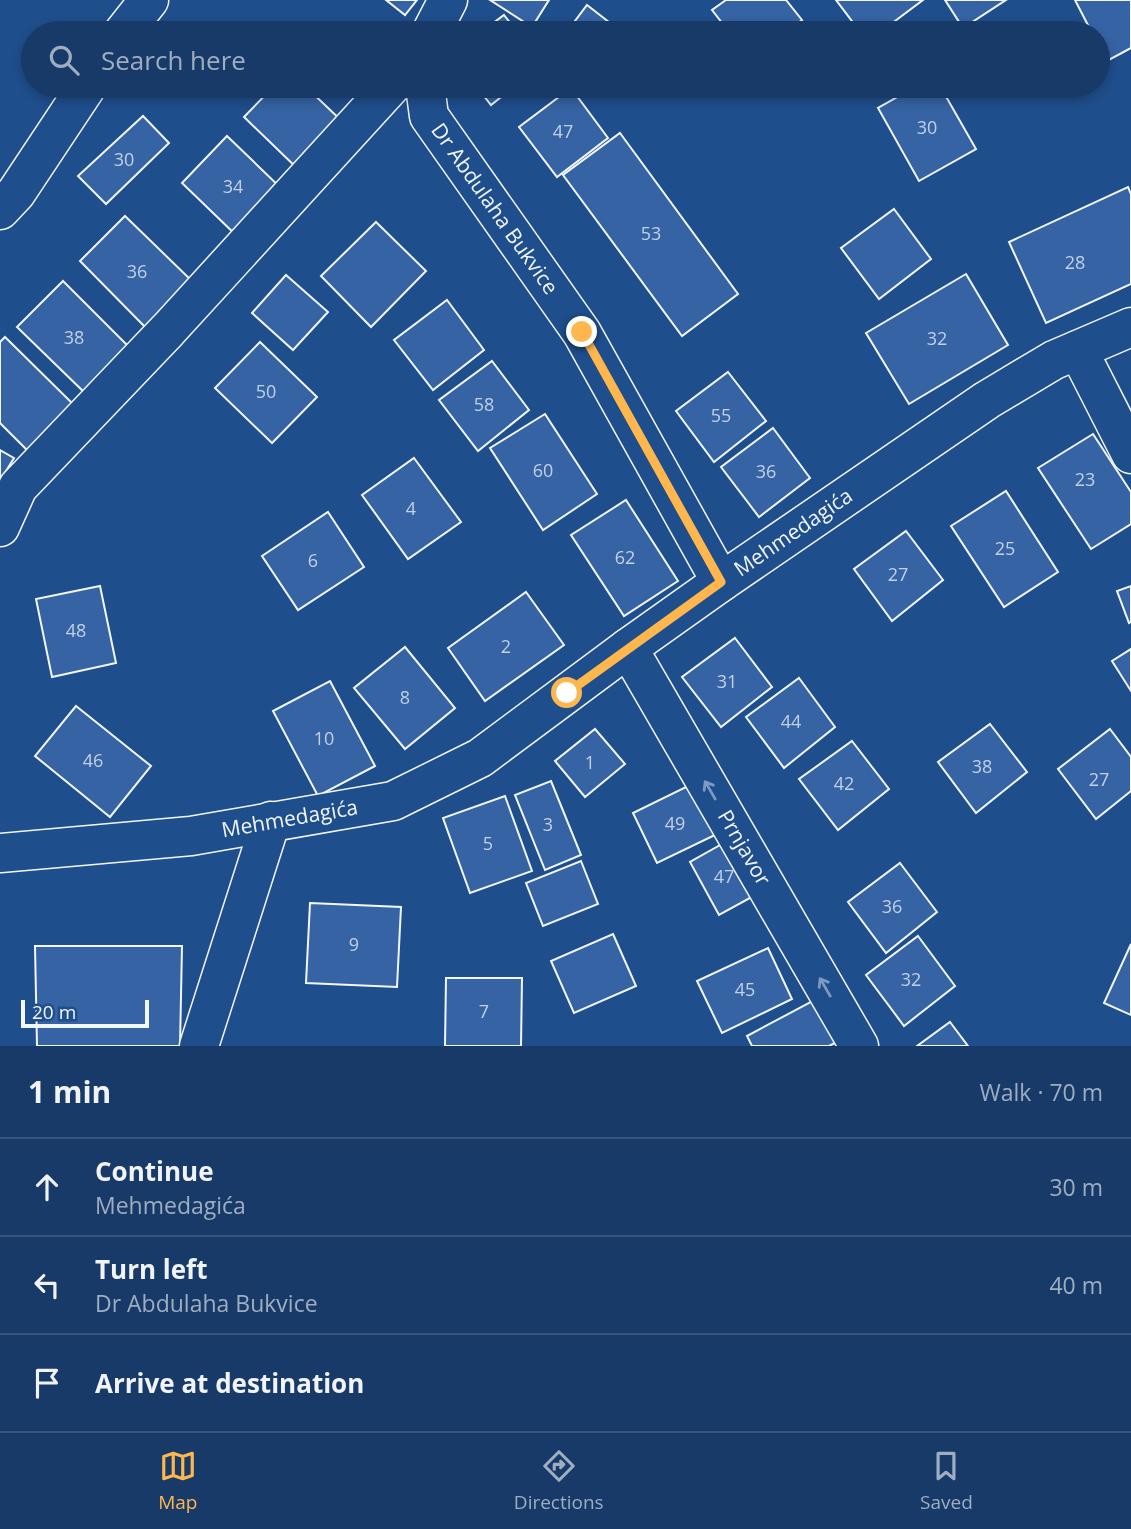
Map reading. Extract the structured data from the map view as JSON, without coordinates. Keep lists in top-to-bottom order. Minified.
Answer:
{"streets":{"street":["Dr Abdulaha Bukvice","Mehmedagića","Prnjavor"]},"crossings":[["Dr Abdulaha Bukvice","Mehmedagića"],["Mehmedagića","Prnjavor"]],"one_way":["Prnjavor"],"house_numbers":["30","47","30","34","53","28","36","38","32","50","58","55","60","36","23","4","25","62","6","27","48","2","31","8","44","10","46","1","38","27","42","49","3","5","47","36","9","32","45","7"],"scale_bar":"20 m","page":{"search":"Search here","scale":"20 m","heading":["1 min","Walk · 70 m"],"list":[["Continue","Mehmedagića","30 m"],["Turn left","Dr Abdulaha Bukvice","40 m"],"Arrive at destination"],"nav":["Map","Directions","Saved"]}}
